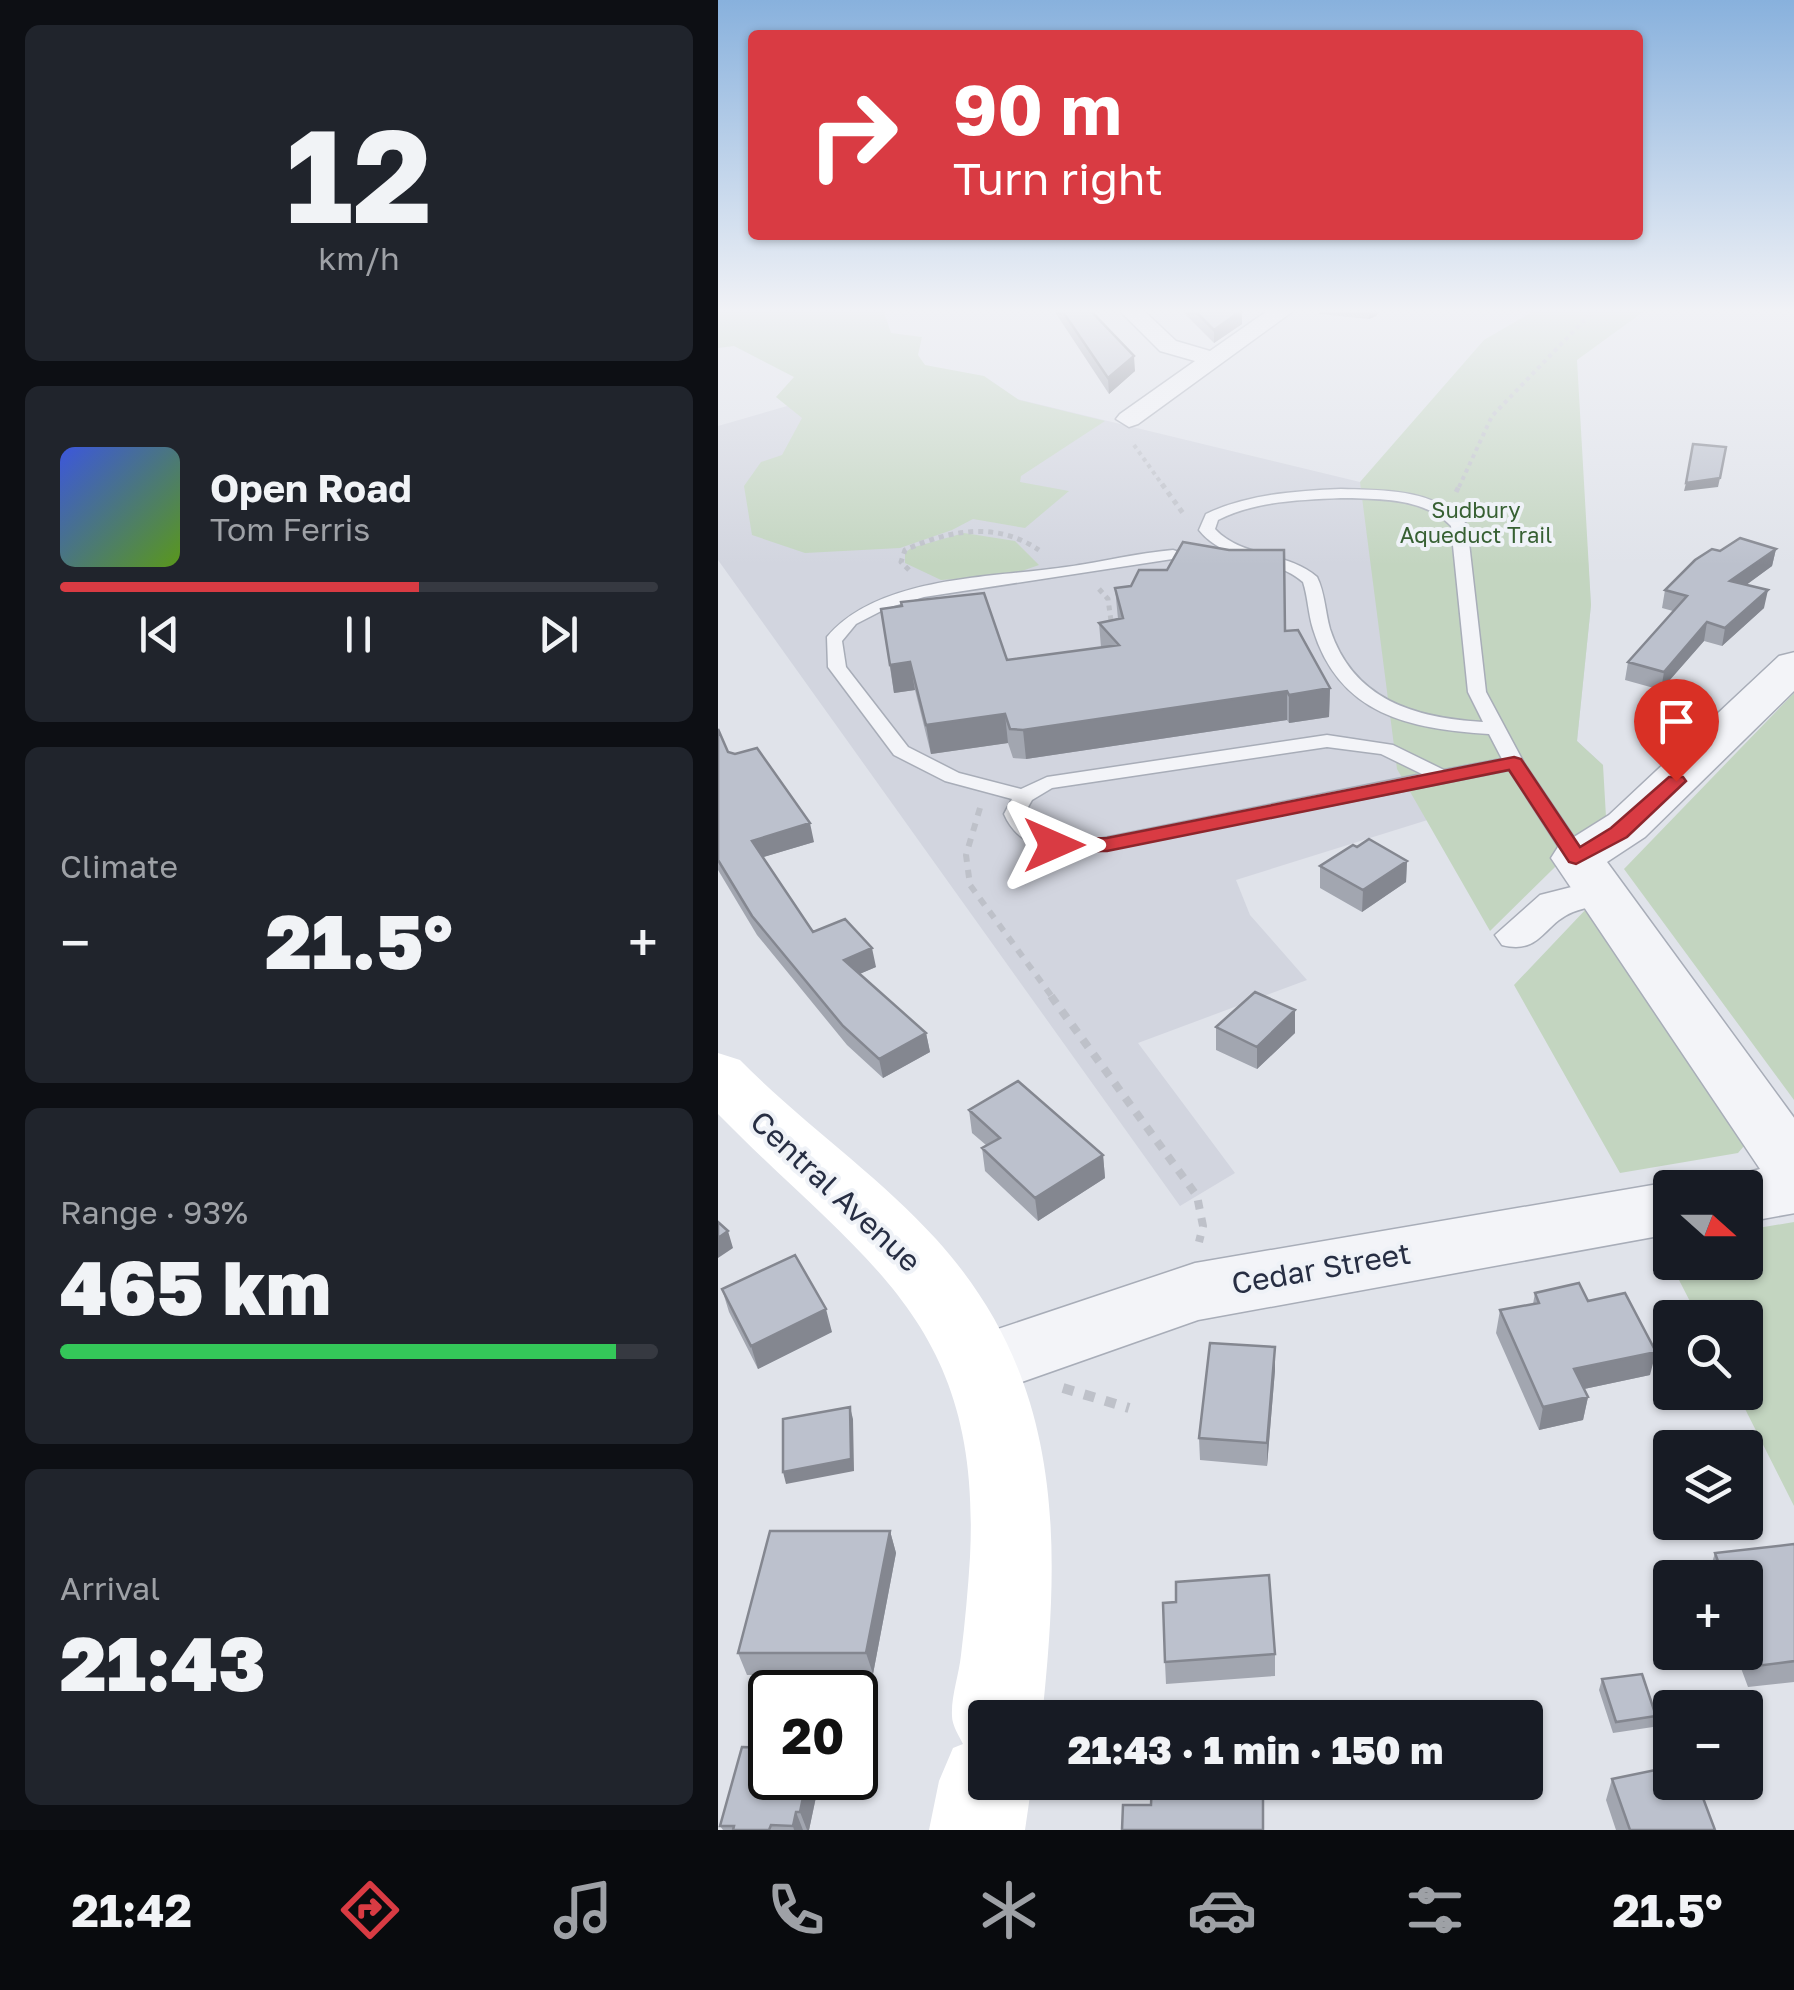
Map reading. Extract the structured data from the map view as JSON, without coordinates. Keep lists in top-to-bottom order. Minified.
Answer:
{"streets":{"main road":["Central Avenue"],"street":["Cedar Street"]},"crossings":[["Central Avenue","Cedar Street"]],"parks":["Sudbury Aqueduct Trail"],"north":"right","page":{"tile":[["12","km/h"],"Climate",["Range · 93%","465 km"],["Arrival","21:43"]],"turn":["90 m","Turn right"],"song":["Open Road","Tom Ferris"],"heat":["−","21.5°","+"],"map_buttons":["+","−"],"limit":"20","trip":"21:43 · 1 min · 150 m","tabs":["21:42","21.5°"]}}
